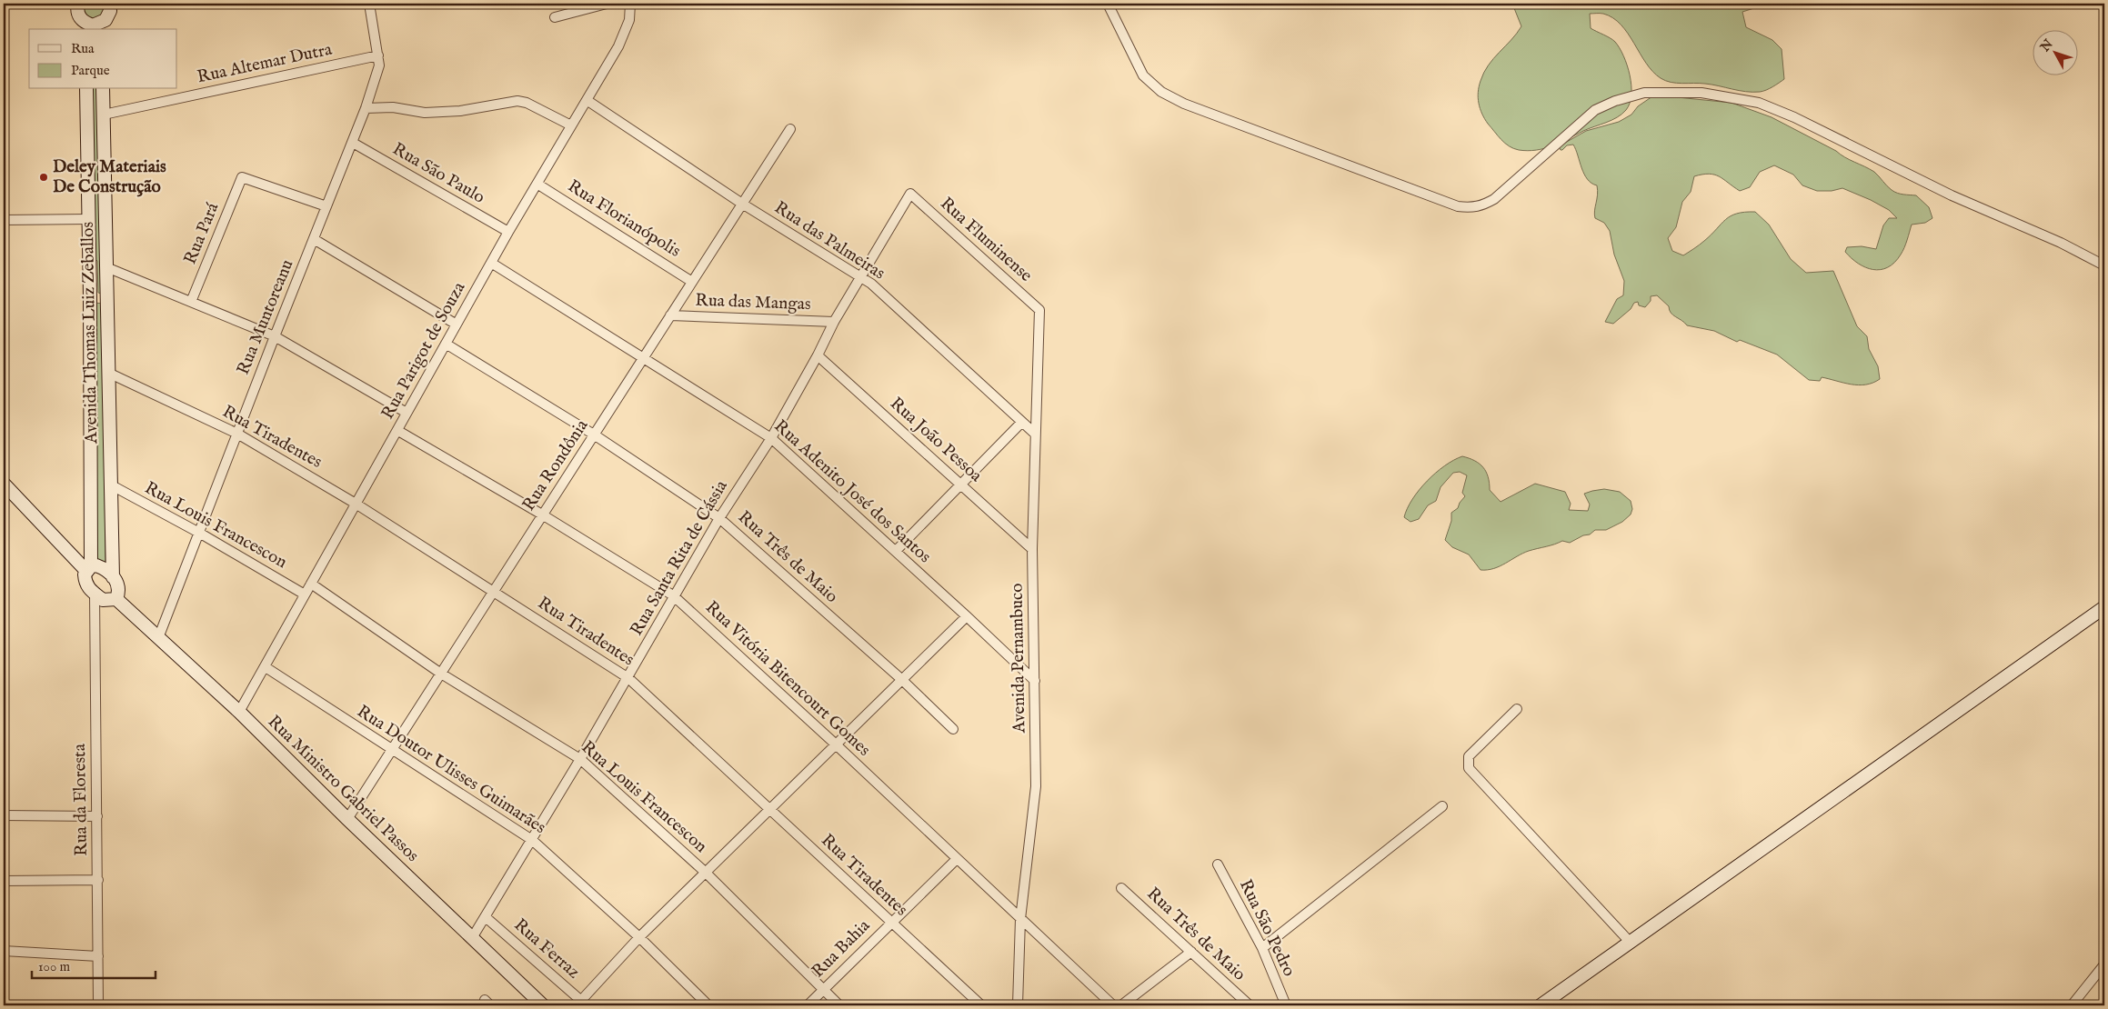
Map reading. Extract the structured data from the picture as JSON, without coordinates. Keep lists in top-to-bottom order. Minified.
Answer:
{"streets":{"main road":["Avenida Thomas Luiz Zeballos","Rua Ministro Gabriel Passos"],"street":["Rua Altemar Dutra","Rua São Paulo","Rua Florianópolis","Rua Pará","Rua Fluminense","Rua das Palmeiras","Rua das Mangas","Rua Muntoreanu","Rua Parigot de Souza","Rua Tiradentes","Rua João Pessoa","Rua Rondônia","Rua Adenito José dos Santos","Rua Louis Francescon","Rua Três de Maio","Rua Santa Rita de Cássia","Avenida Pernambuco","Rua Vitória Bitencourt Gomes","Rua Doutor Ulisses Guimarães","Rua da Floresta","Rua São Pedro","Rua Ferraz","Rua Bahia"]},"crossings":[["Rua Altemar Dutra","Rua Muntoreanu"],["Rua Altemar Dutra","Avenida Thomas Luiz Zeballos"],["Rua São Paulo","Rua Muntoreanu"],["Rua São Paulo","Rua Parigot de Souza"],["Rua Florianópolis","Rua Parigot de Souza"],["Rua Florianópolis","Rua Rondônia"],["Rua Pará","Rua Muntoreanu"],["Rua Fluminense","Rua Santa Rita de Cássia"],["Rua Fluminense","Avenida Pernambuco"],["Rua das Palmeiras","Rua Parigot de Souza"],["Rua das Palmeiras","Rua Rondônia"],["Rua das Palmeiras","Rua Santa Rita de Cássia"],["Rua das Palmeiras","Avenida Pernambuco"],["Rua das Mangas","Rua Rondônia"],["Rua das Mangas","Rua Santa Rita de Cássia"],["Rua Muntoreanu","Rua Tiradentes"],["Rua Muntoreanu","Rua Louis Francescon"],["Rua Muntoreanu","Rua Ministro Gabriel Passos"],["Avenida Thomas Luiz Zeballos","Rua Tiradentes"],["Avenida Thomas Luiz Zeballos","Rua Louis Francescon"],["Avenida Thomas Luiz Zeballos","Rua Ministro Gabriel Passos"],["Avenida Thomas Luiz Zeballos","Rua da Floresta"],["Rua Parigot de Souza","Rua Tiradentes"],["Rua Parigot de Souza","Rua Adenito José dos Santos"],["Rua Parigot de Souza","Rua Louis Francescon"],["Rua Parigot de Souza","Rua Três de Maio"],["Rua Parigot de Souza","Rua Vitória Bitencourt Gomes"],["Rua Parigot de Souza","Rua Doutor Ulisses Guimarães"],["Rua Parigot de Souza","Rua Ministro Gabriel Passos"],["Rua Tiradentes","Rua Rondônia"],["Rua Tiradentes","Rua Santa Rita de Cássia"],["Rua Tiradentes","Rua Bahia"],["Rua João Pessoa","Rua Santa Rita de Cássia"],["Rua João Pessoa","Avenida Pernambuco"],["Rua Rondônia","Rua Adenito José dos Santos"],["Rua Rondônia","Rua Louis Francescon"],["Rua Rondônia","Rua Três de Maio"],["Rua Rondônia","Rua Vitória Bitencourt Gomes"],["Rua Rondônia","Rua Doutor Ulisses Guimarães"],["Rua Rondônia","Rua Ministro Gabriel Passos"],["Rua Adenito José dos Santos","Rua Santa Rita de Cássia"],["Rua Adenito José dos Santos","Avenida Pernambuco"],["Rua Louis Francescon","Rua Santa Rita de Cássia"],["Rua Louis Francescon","Rua Bahia"],["Rua Três de Maio","Rua Santa Rita de Cássia"],["Rua Santa Rita de Cássia","Rua Vitória Bitencourt Gomes"],["Rua Santa Rita de Cássia","Rua Doutor Ulisses Guimarães"],["Rua Santa Rita de Cássia","Rua Ministro Gabriel Passos"],["Rua Santa Rita de Cássia","Rua Ferraz"],["Avenida Pernambuco","Rua Vitória Bitencourt Gomes"],["Rua Vitória Bitencourt Gomes","Rua Bahia"],["Rua Ministro Gabriel Passos","Rua da Floresta"]],"places":["Deley Materiais De Construção"],"legend":["Rua","Parque"],"scale_bar":"100 m","north":"top left"}
